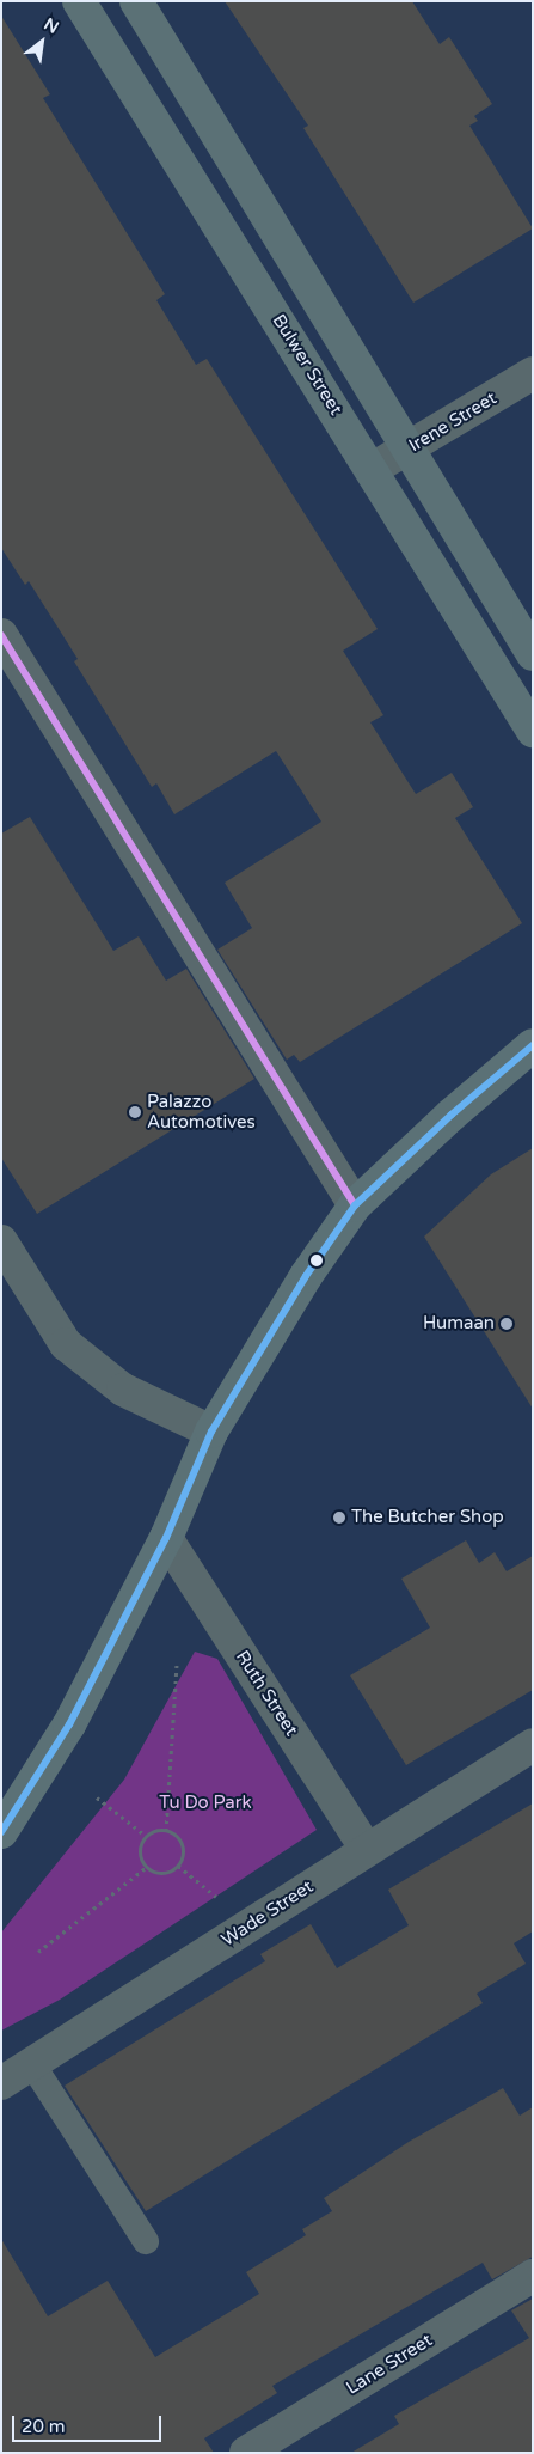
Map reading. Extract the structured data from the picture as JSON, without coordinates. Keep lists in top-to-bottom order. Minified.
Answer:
{"streets":{"main road":["Bulwer Street"],"street":["Irene Street","Ruth Street","Wade Street","Lane Street"]},"crossings":[["Bulwer Street","Irene Street"],["Ruth Street","Wade Street"]],"parks":["Tu Do Park"],"places":["Palazzo Automotives","Humaan","The Butcher Shop"],"scale_bar":"20 m","north":"top right"}
